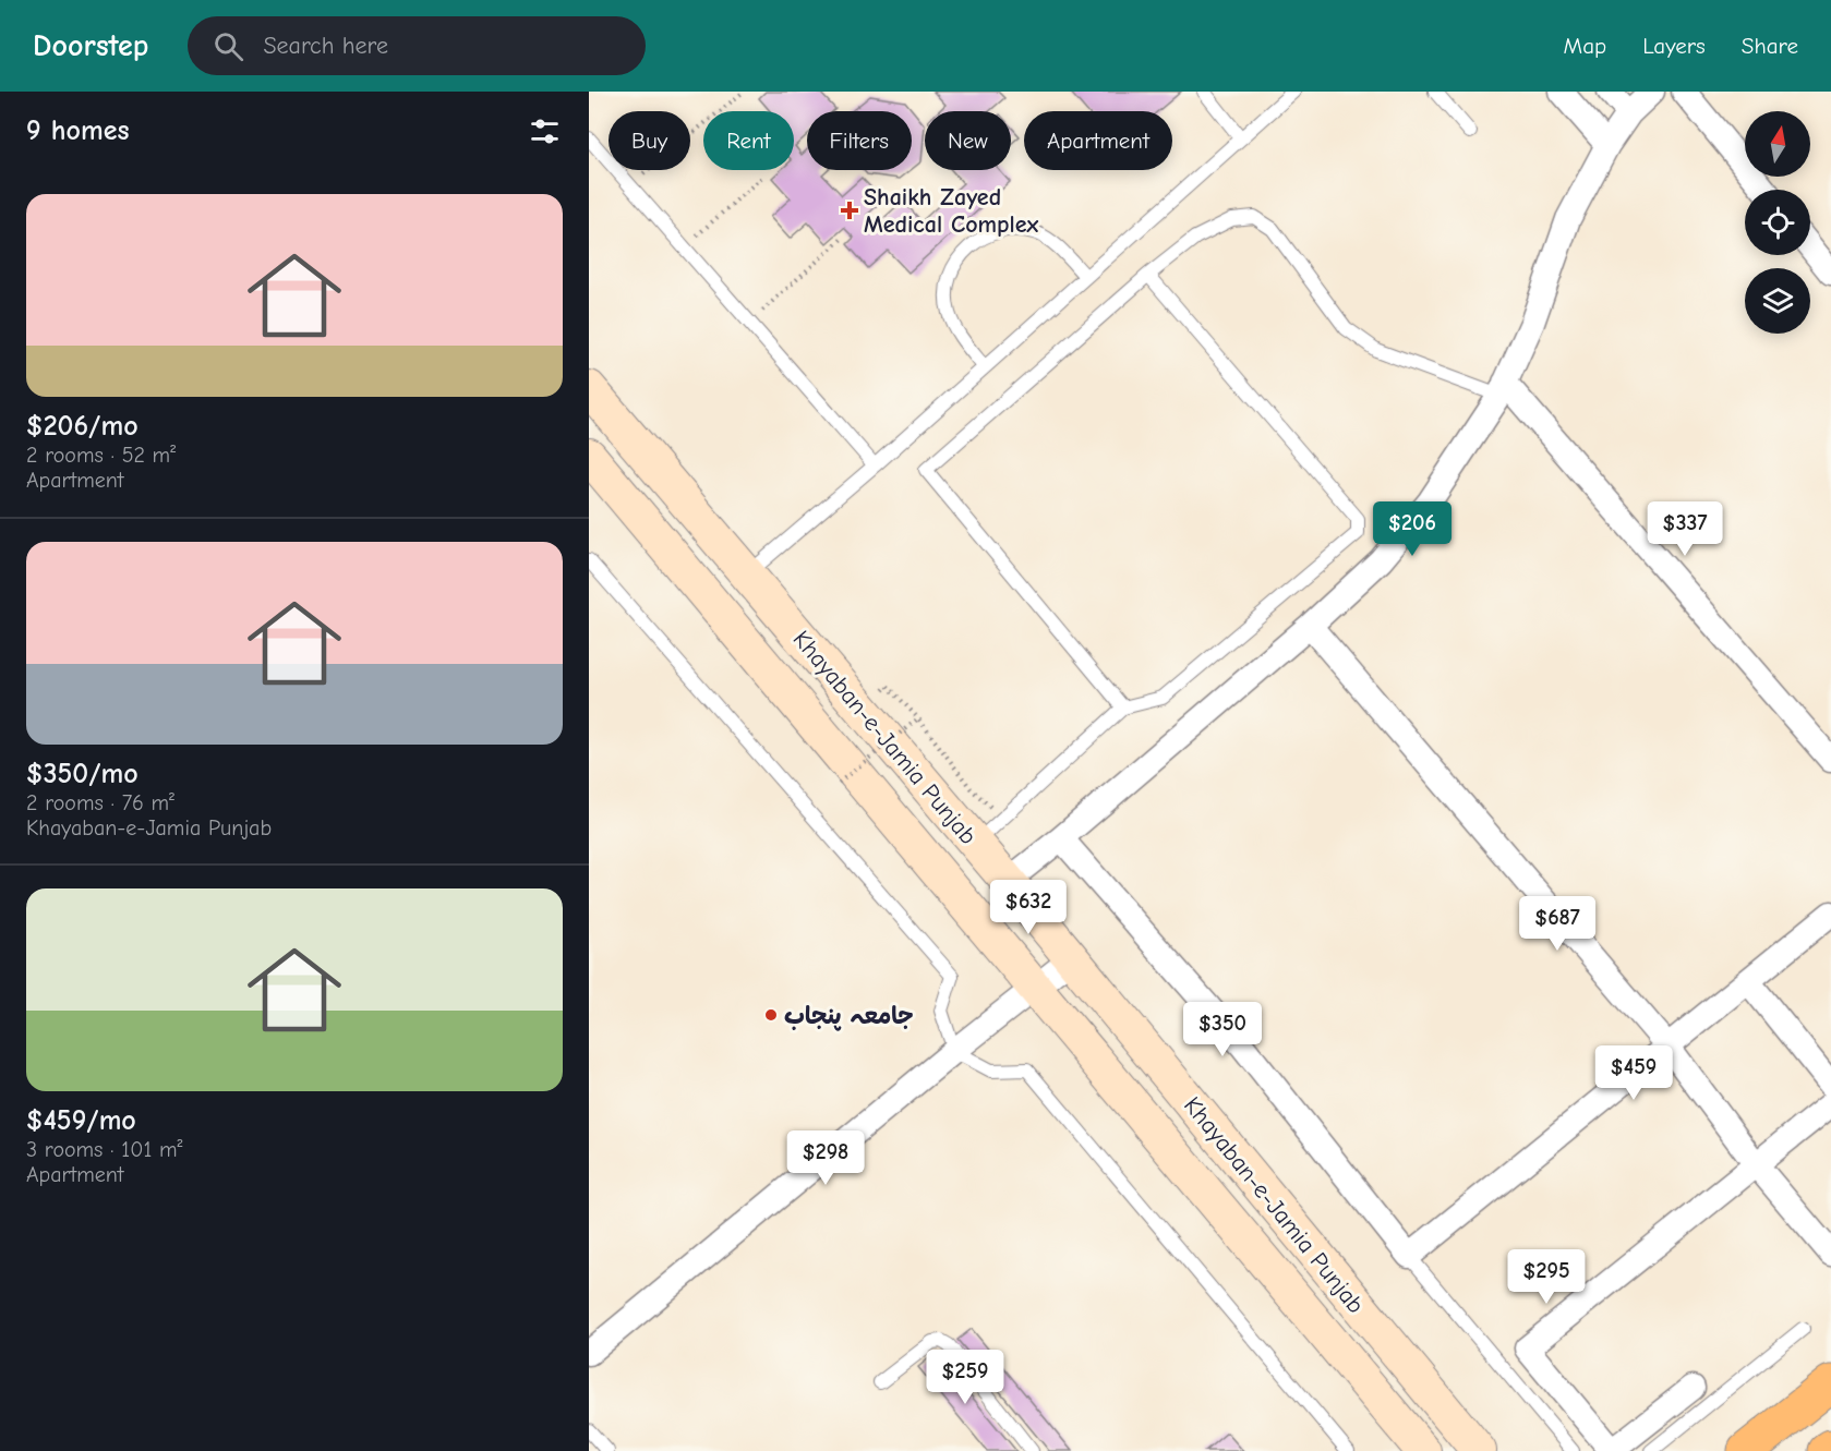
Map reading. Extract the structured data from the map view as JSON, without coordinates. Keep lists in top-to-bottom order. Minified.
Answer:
{"streets":{"main road":["Khayaban-e-Jamia Punjab"]},"places":{"health":["Shaikh Zayed Medical Complex"],"other":["جامعہ پنجاب"]},"north":"top","page":{"header":"Doorstep","search":"Search here","nav":["Map","Layers","Share"],"heading":"9 homes","chip":["Buy","Rent","Filters","New","Apartment"],"list":[{"name":"$206/mo","note":"2 rooms · 52 m² · Apartment"},{"name":"$350/mo","note":"2 rooms · 76 m² · Khayaban-e-Jamia Punjab"},{"name":"$459/mo","note":"3 rooms · 101 m² · Apartment"}],"price":["$206","$337","$632","$687","$350","$459","$298","$295","$259"]}}
